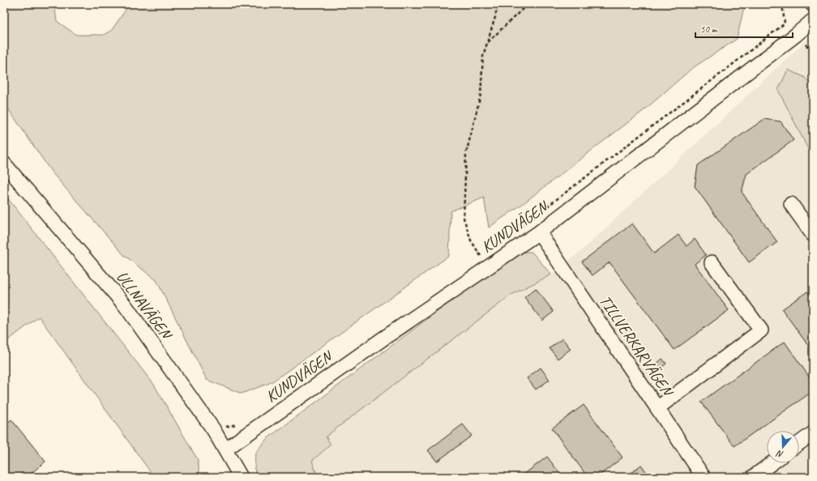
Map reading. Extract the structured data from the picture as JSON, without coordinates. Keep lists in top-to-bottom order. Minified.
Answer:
{"streets":{"street":["KUNDVÄGEN","ULLNAVÄGEN","TILLVERKARVÄGEN"]},"crossings":[["KUNDVÄGEN","ULLNAVÄGEN"],["KUNDVÄGEN","TILLVERKARVÄGEN"]],"scale_bar":"50 m","north":"bottom"}
